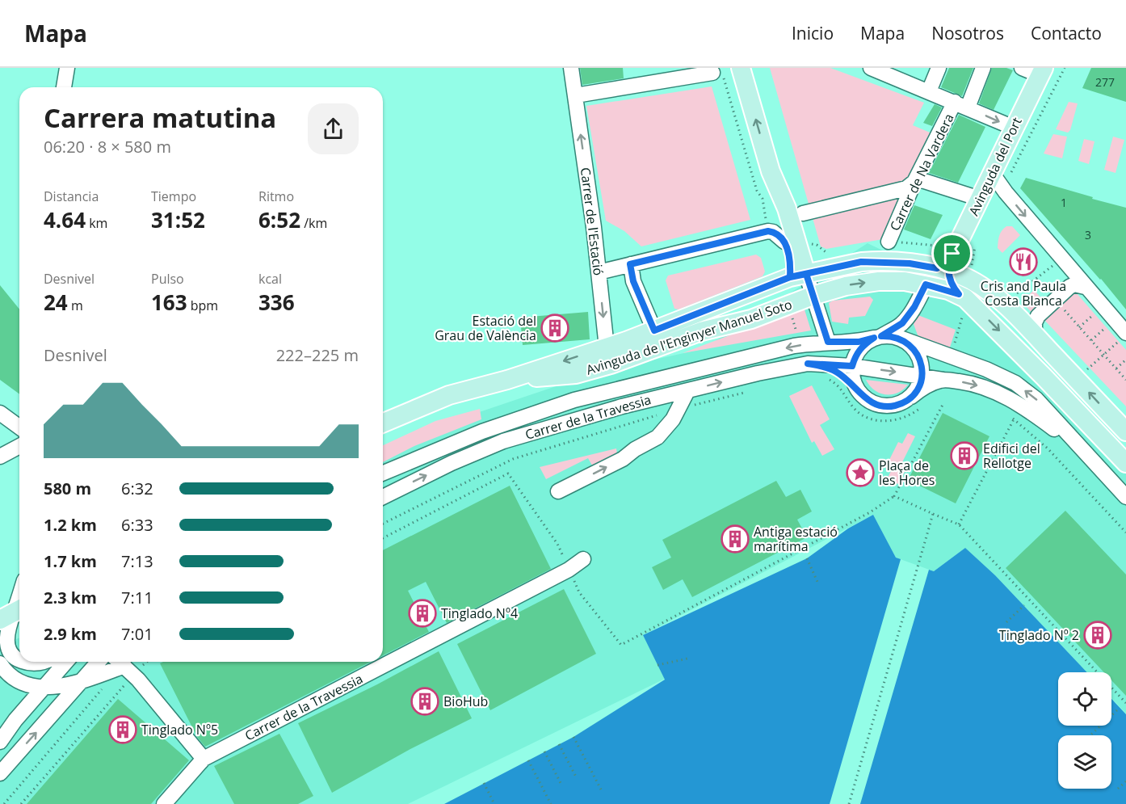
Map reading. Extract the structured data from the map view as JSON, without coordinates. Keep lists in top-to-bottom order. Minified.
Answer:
{"streets":{"main road":["Avinguda del Port","Avinguda de l'Enginyer Manuel Soto"],"street":["Carrer de Na Vardera","Carrer de l'Estació","Carrer de la Travessia"]},"crossings":[["Avinguda del Port","Avinguda de l'Enginyer Manuel Soto"],["Carrer de l'Estació","Avinguda de l'Enginyer Manuel Soto"],["Avinguda de l'Enginyer Manuel Soto","Carrer de la Travessia"]],"places":{"restaurant":["Cris and Paula Costa Blanca"],"building":["Estació del Grau de València","Edifici del Rellotge","Antiga estació marítima","Tinglado Nº4","Tinglado Nº 2","BioHub","Tinglado Nº5"],"place":["Plaça de les Hores"]},"house_numbers":["277","1","3"],"page":{"header":"Mapa","nav":["Inicio","Mapa","Nosotros","Contacto"],"heading":["Carrera matutina","06:20 · 8 × 580 m"],"stats":[["Distancia","4.64 km"],["Tiempo","31:52"],["Ritmo","6:52 /km"],["Desnivel","24 m"],["Pulso","163 bpm"],["kcal","336"]],"chart":["Desnivel","222–225 m"],"list":[{"name":"580 m","note":"6:32"},{"name":"1.2 km","note":"6:33"},{"name":"1.7 km","note":"7:13"},{"name":"2.3 km","note":"7:11"},{"name":"2.9 km","note":"7:01"}]}}
